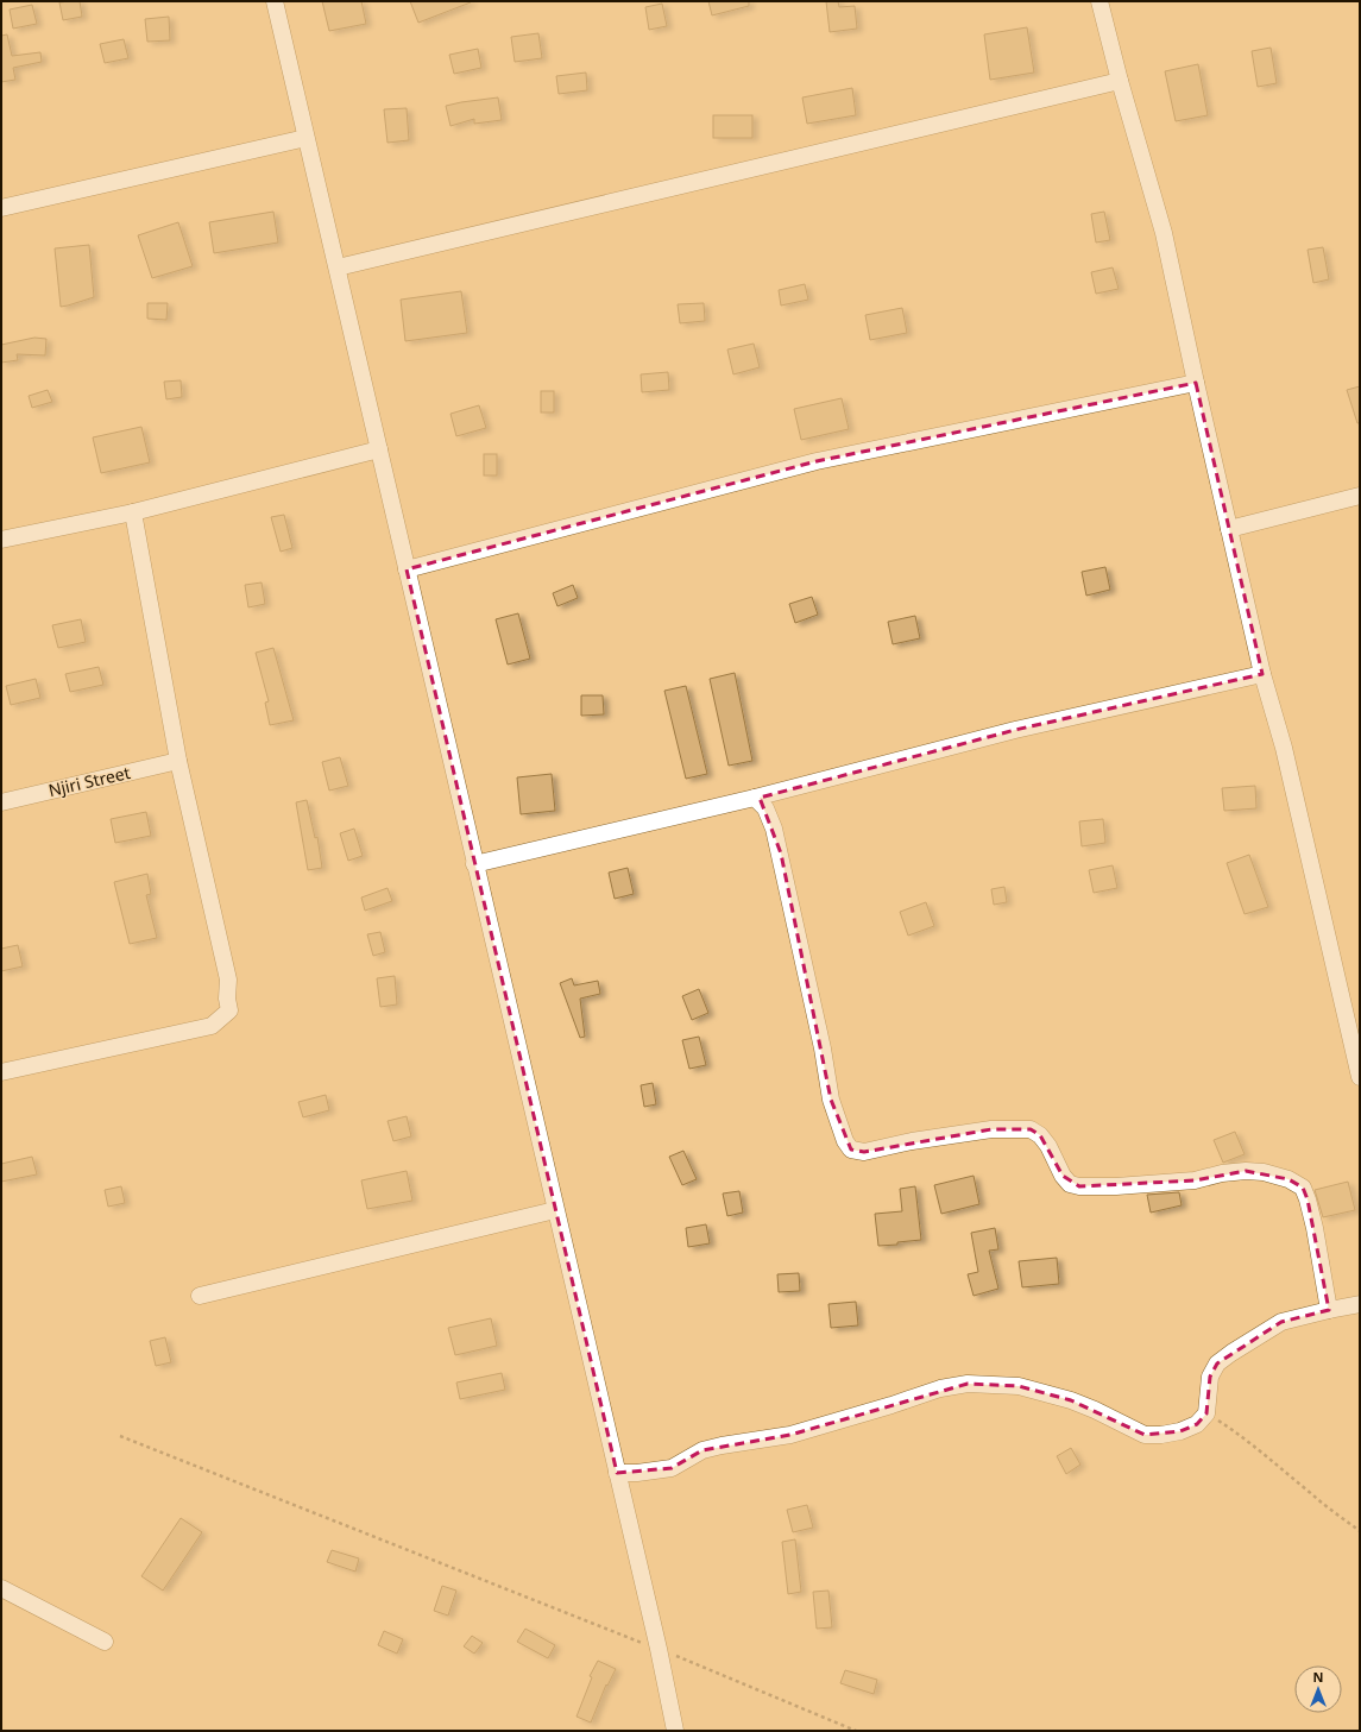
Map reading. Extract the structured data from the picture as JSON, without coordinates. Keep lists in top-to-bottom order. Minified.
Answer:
{"streets":{"street":["Njiri Street"]},"north":"top"}
